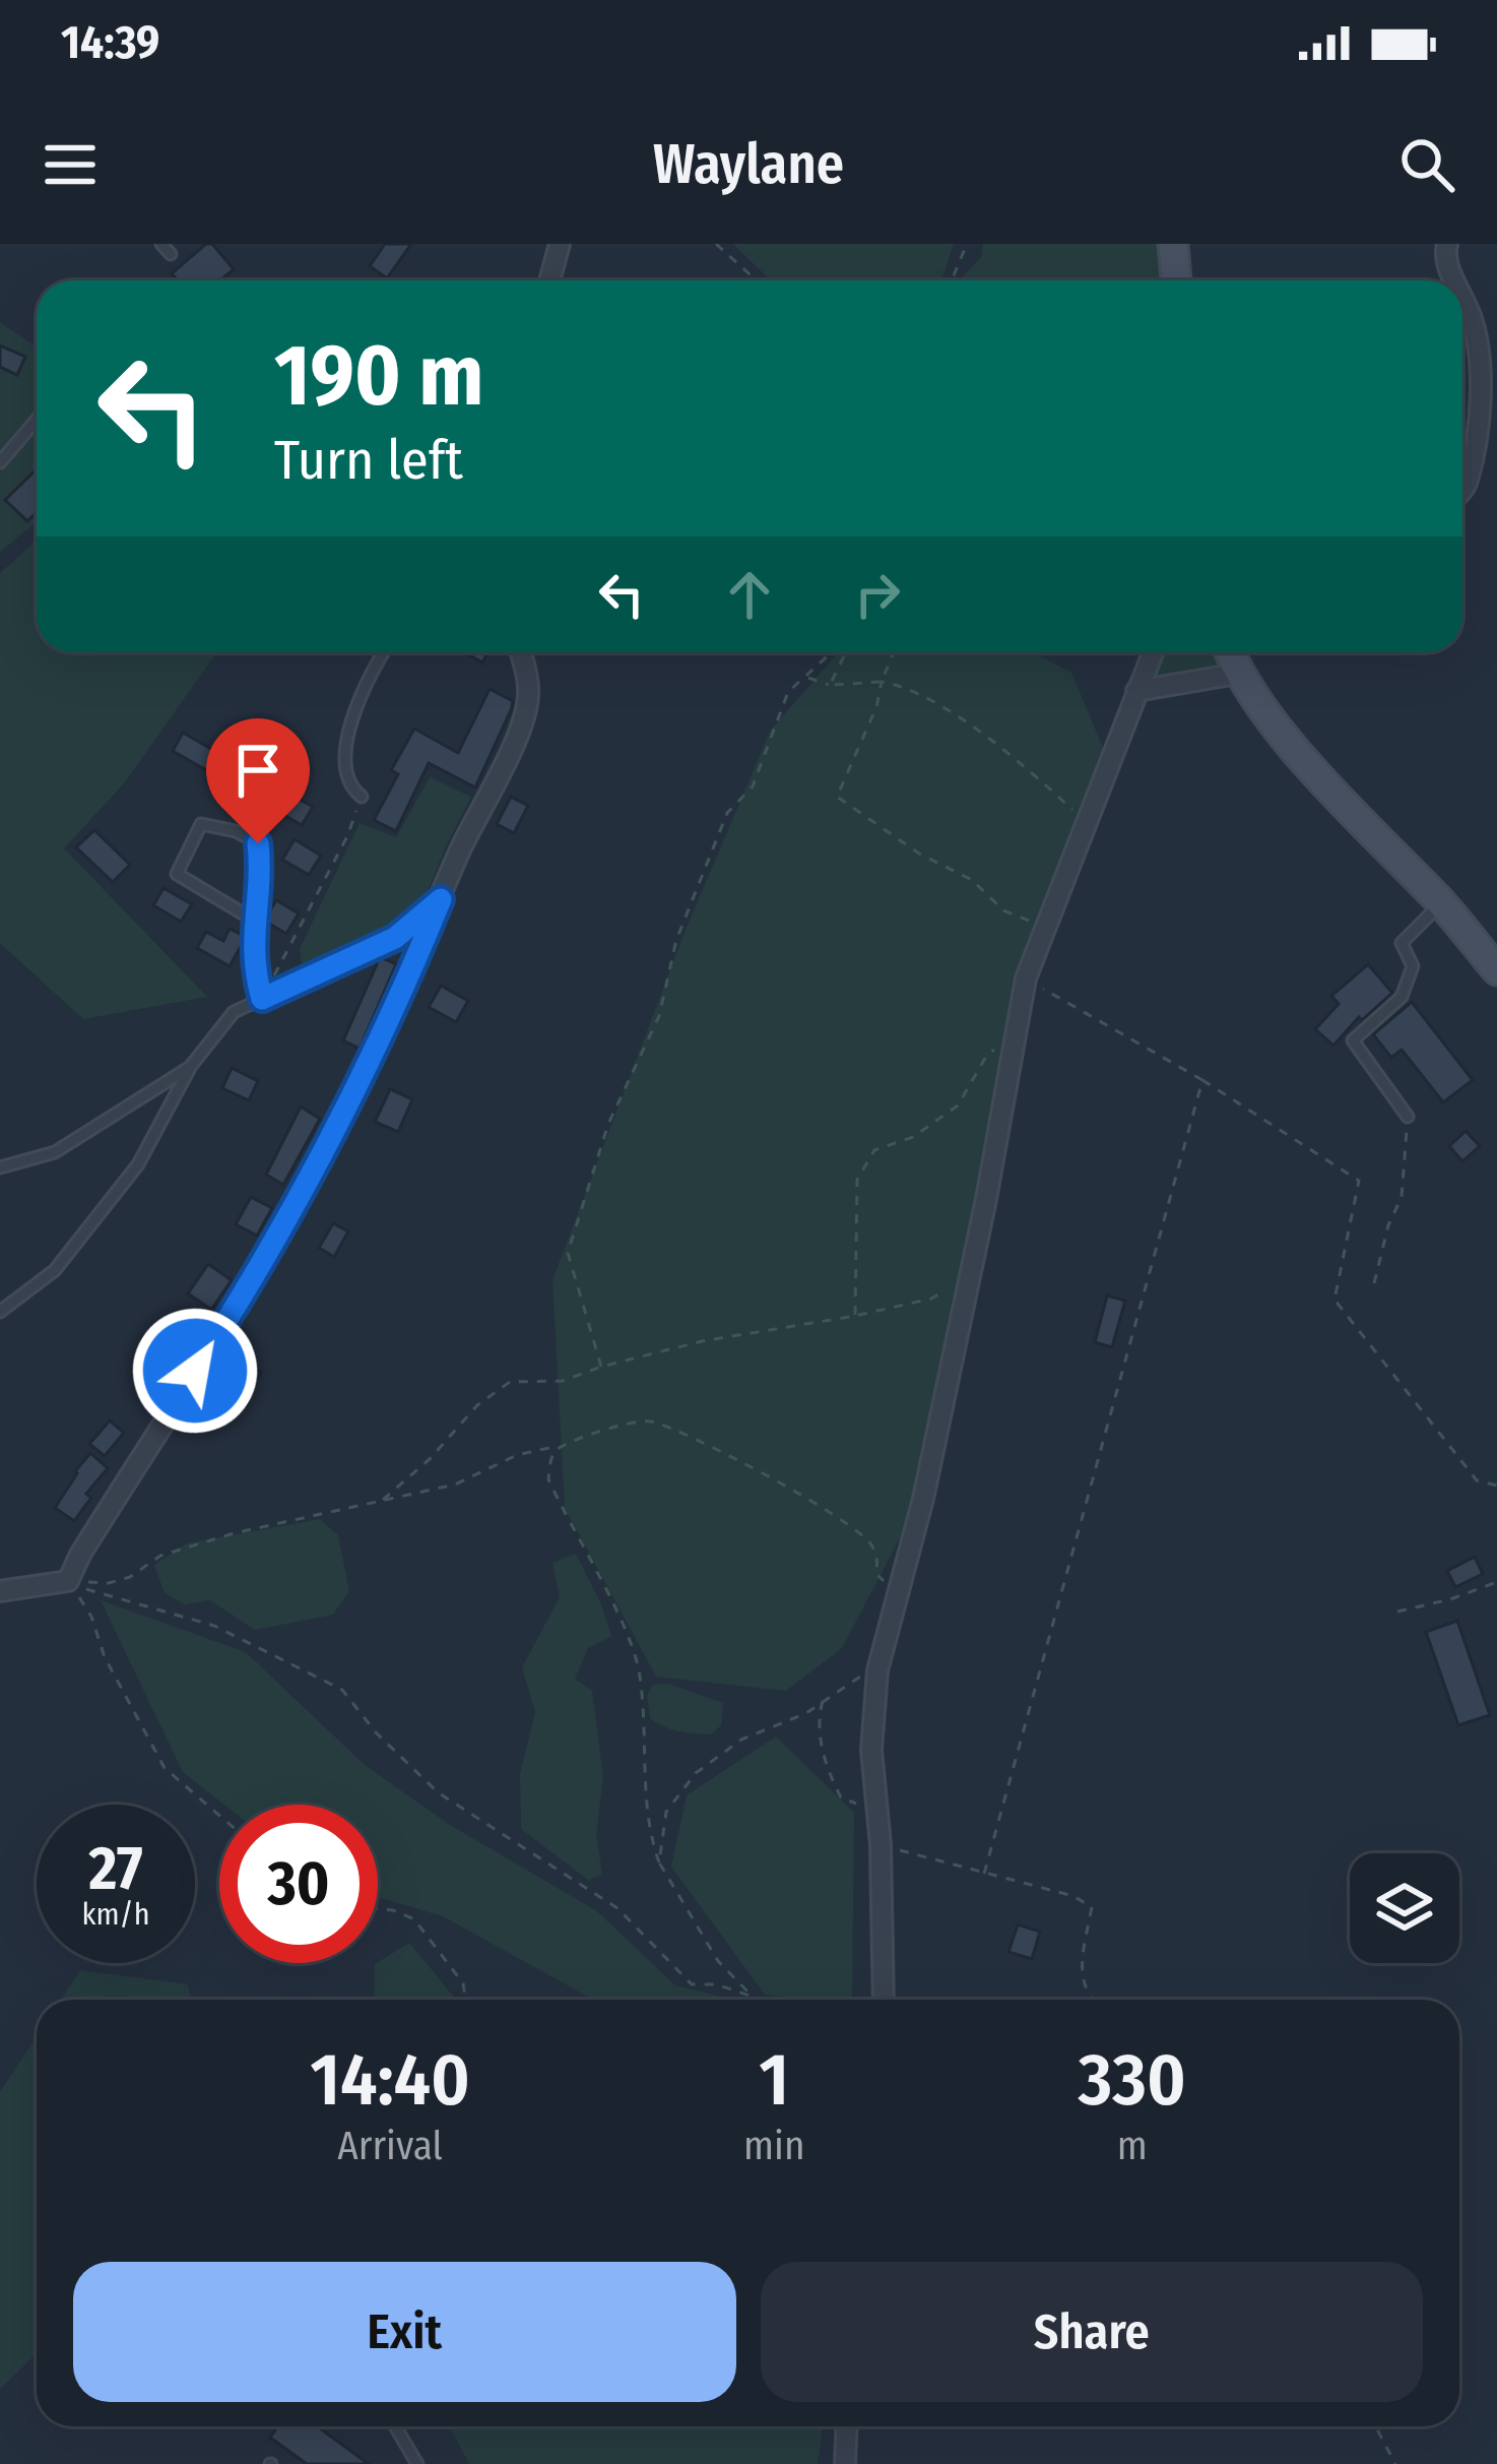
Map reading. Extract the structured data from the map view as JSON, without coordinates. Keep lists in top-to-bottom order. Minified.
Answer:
{"page":{"status":"14:39","header":"Waylane","turn":["190 m","Turn left"],"speed":"27 km/h","limit":"30","eta":["14:40","Arrival","1","min","330","m"],"buttons":["Exit","Share"]}}
